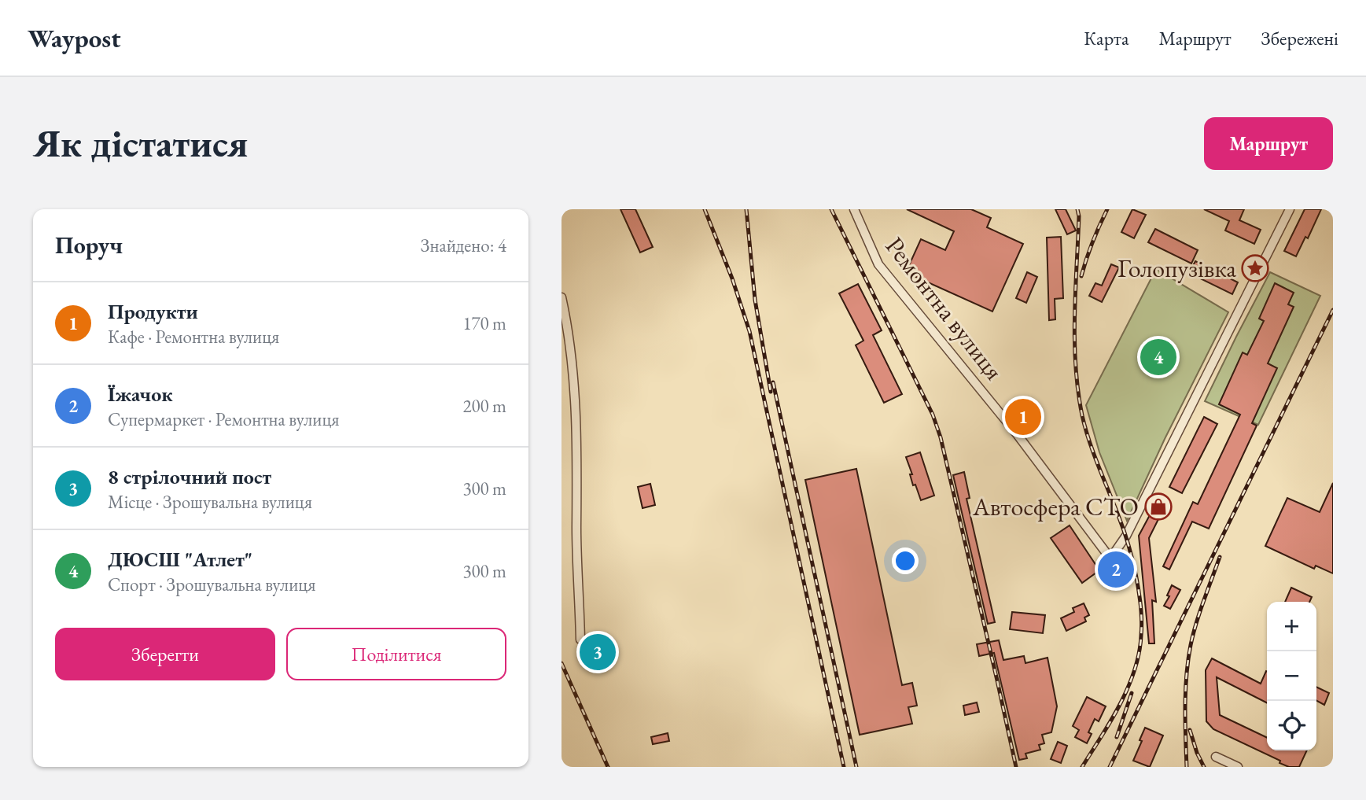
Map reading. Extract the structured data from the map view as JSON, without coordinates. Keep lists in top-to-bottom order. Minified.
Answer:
{"streets":{"street":["Ремонтна вулиця"]},"places":{"place":["Голопузівка"],"shop":["Автосфера СТО"]},"page":{"header":"Waypost","nav":["Карта","Маршрут","Збережені"],"buttons":["Маршрут",["Зберегти","Поділитися"]],"title":"Як дістатися","heading":["Поруч","Знайдено: 4"],"list":[{"mark":"1","name":"Продукти","note":"Кафе · Ремонтна вулиця","value":"170 m"},{"mark":"2","name":"Їжачок","note":"Супермаркет · Ремонтна вулиця","value":"200 m"},{"mark":"3","name":"8 стрілочний пост","note":"Місце · Зрошувальна вулиця","value":"300 m"},{"mark":"4","name":"ДЮСШ \"Атлет\"","note":"Спорт · Зрошувальна вулиця","value":"300 m"}],"pins":["4","1","2","3"],"map_buttons":["+","−"]}}
